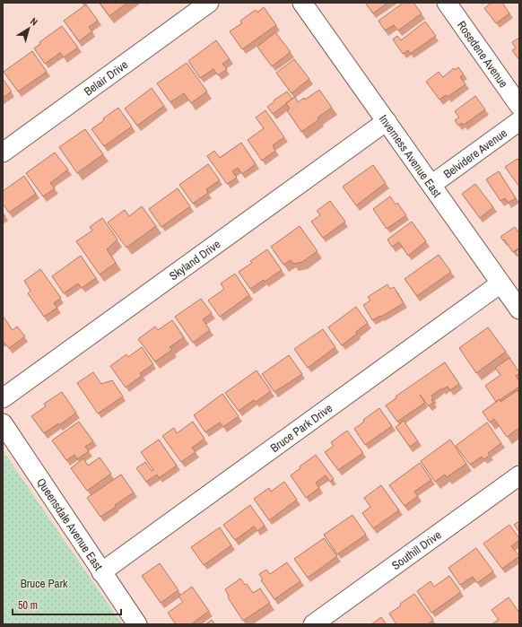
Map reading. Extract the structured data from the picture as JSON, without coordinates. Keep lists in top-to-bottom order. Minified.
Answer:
{"streets":{"street":["Rosedene Avenue","Belair Drive","Belvidere Avenue","Inverness Avenue East","Skyland Drive","Bruce Park Drive","Queensdale Avenue East","Southill Drive"]},"crossings":[["Belvidere Avenue","Inverness Avenue East"],["Inverness Avenue East","Skyland Drive"],["Inverness Avenue East","Bruce Park Drive"],["Bruce Park Drive","Queensdale Avenue East"]],"parks":["Bruce Park"],"scale_bar":"50 m","north":"top right"}
